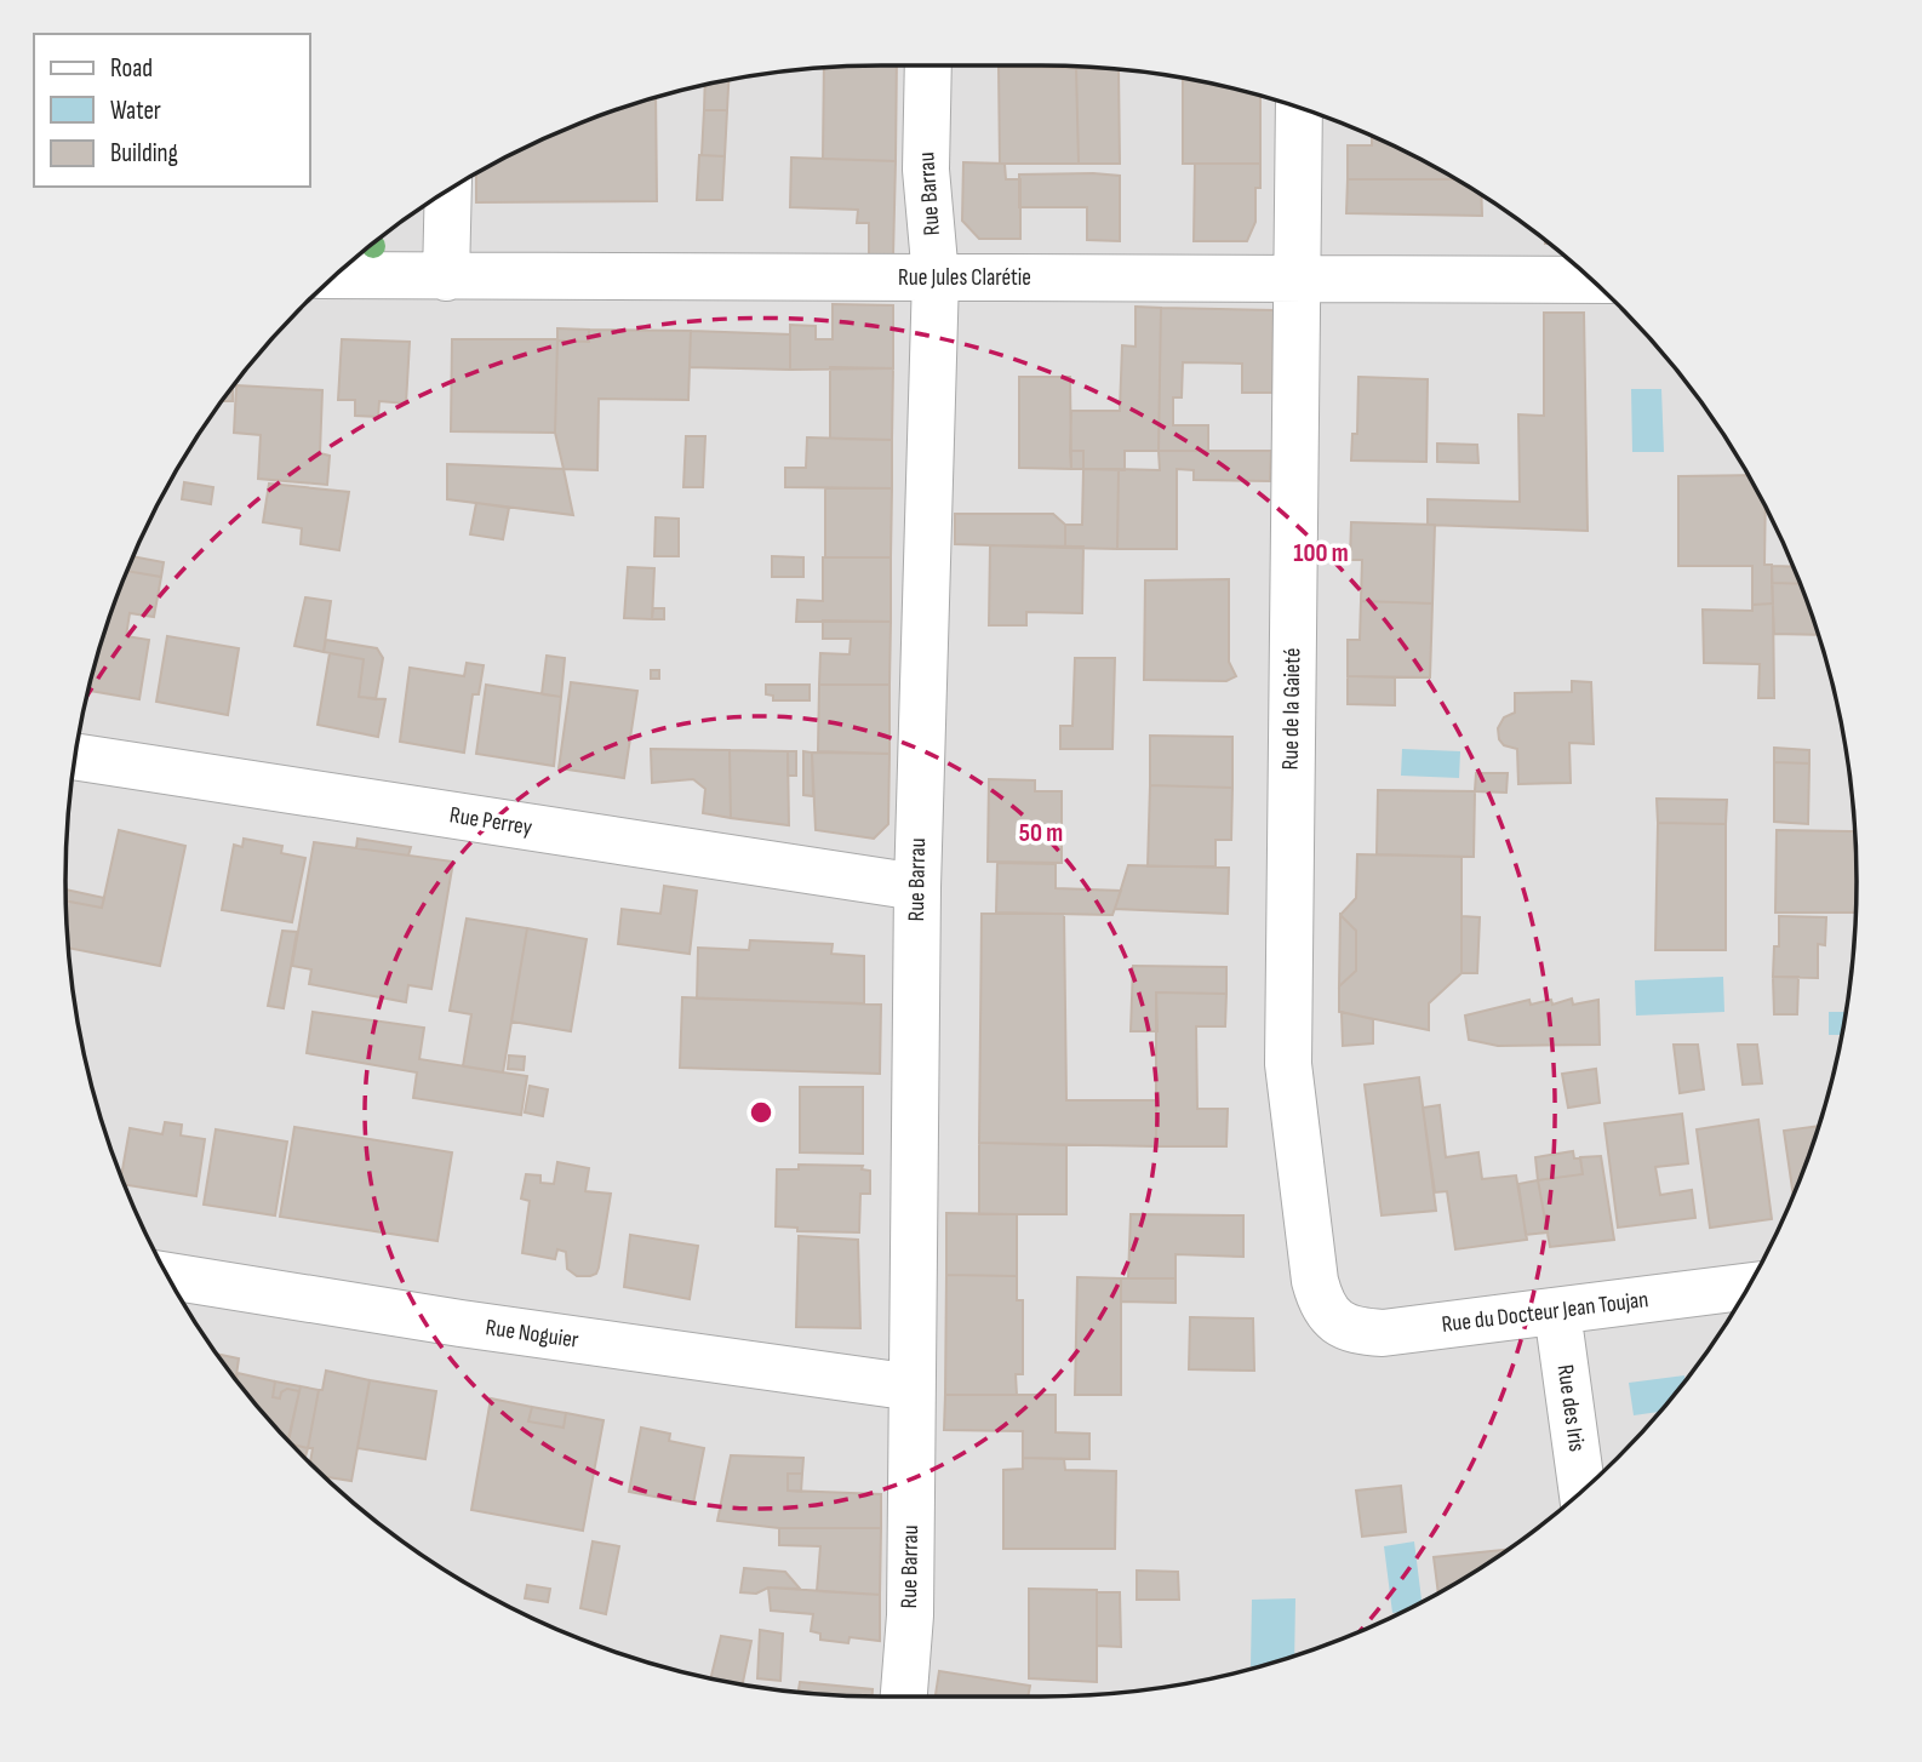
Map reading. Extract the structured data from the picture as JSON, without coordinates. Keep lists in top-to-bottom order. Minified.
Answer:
{"streets":{"street":["Rue Barrau","Rue Jules Clarétie","Rue de la Gaieté","Rue Perrey","Rue du Docteur Jean Toujan","Rue Noguier","Rue des Iris"]},"crossings":[["Rue Barrau","Rue Jules Clarétie"],["Rue Barrau","Rue Perrey"],["Rue Barrau","Rue Noguier"],["Rue Jules Clarétie","Rue de la Gaieté"],["Rue de la Gaieté","Rue du Docteur Jean Toujan"],["Rue du Docteur Jean Toujan","Rue des Iris"]],"legend":["Road","Water","Building"],"rings":["100 m","50 m"]}
